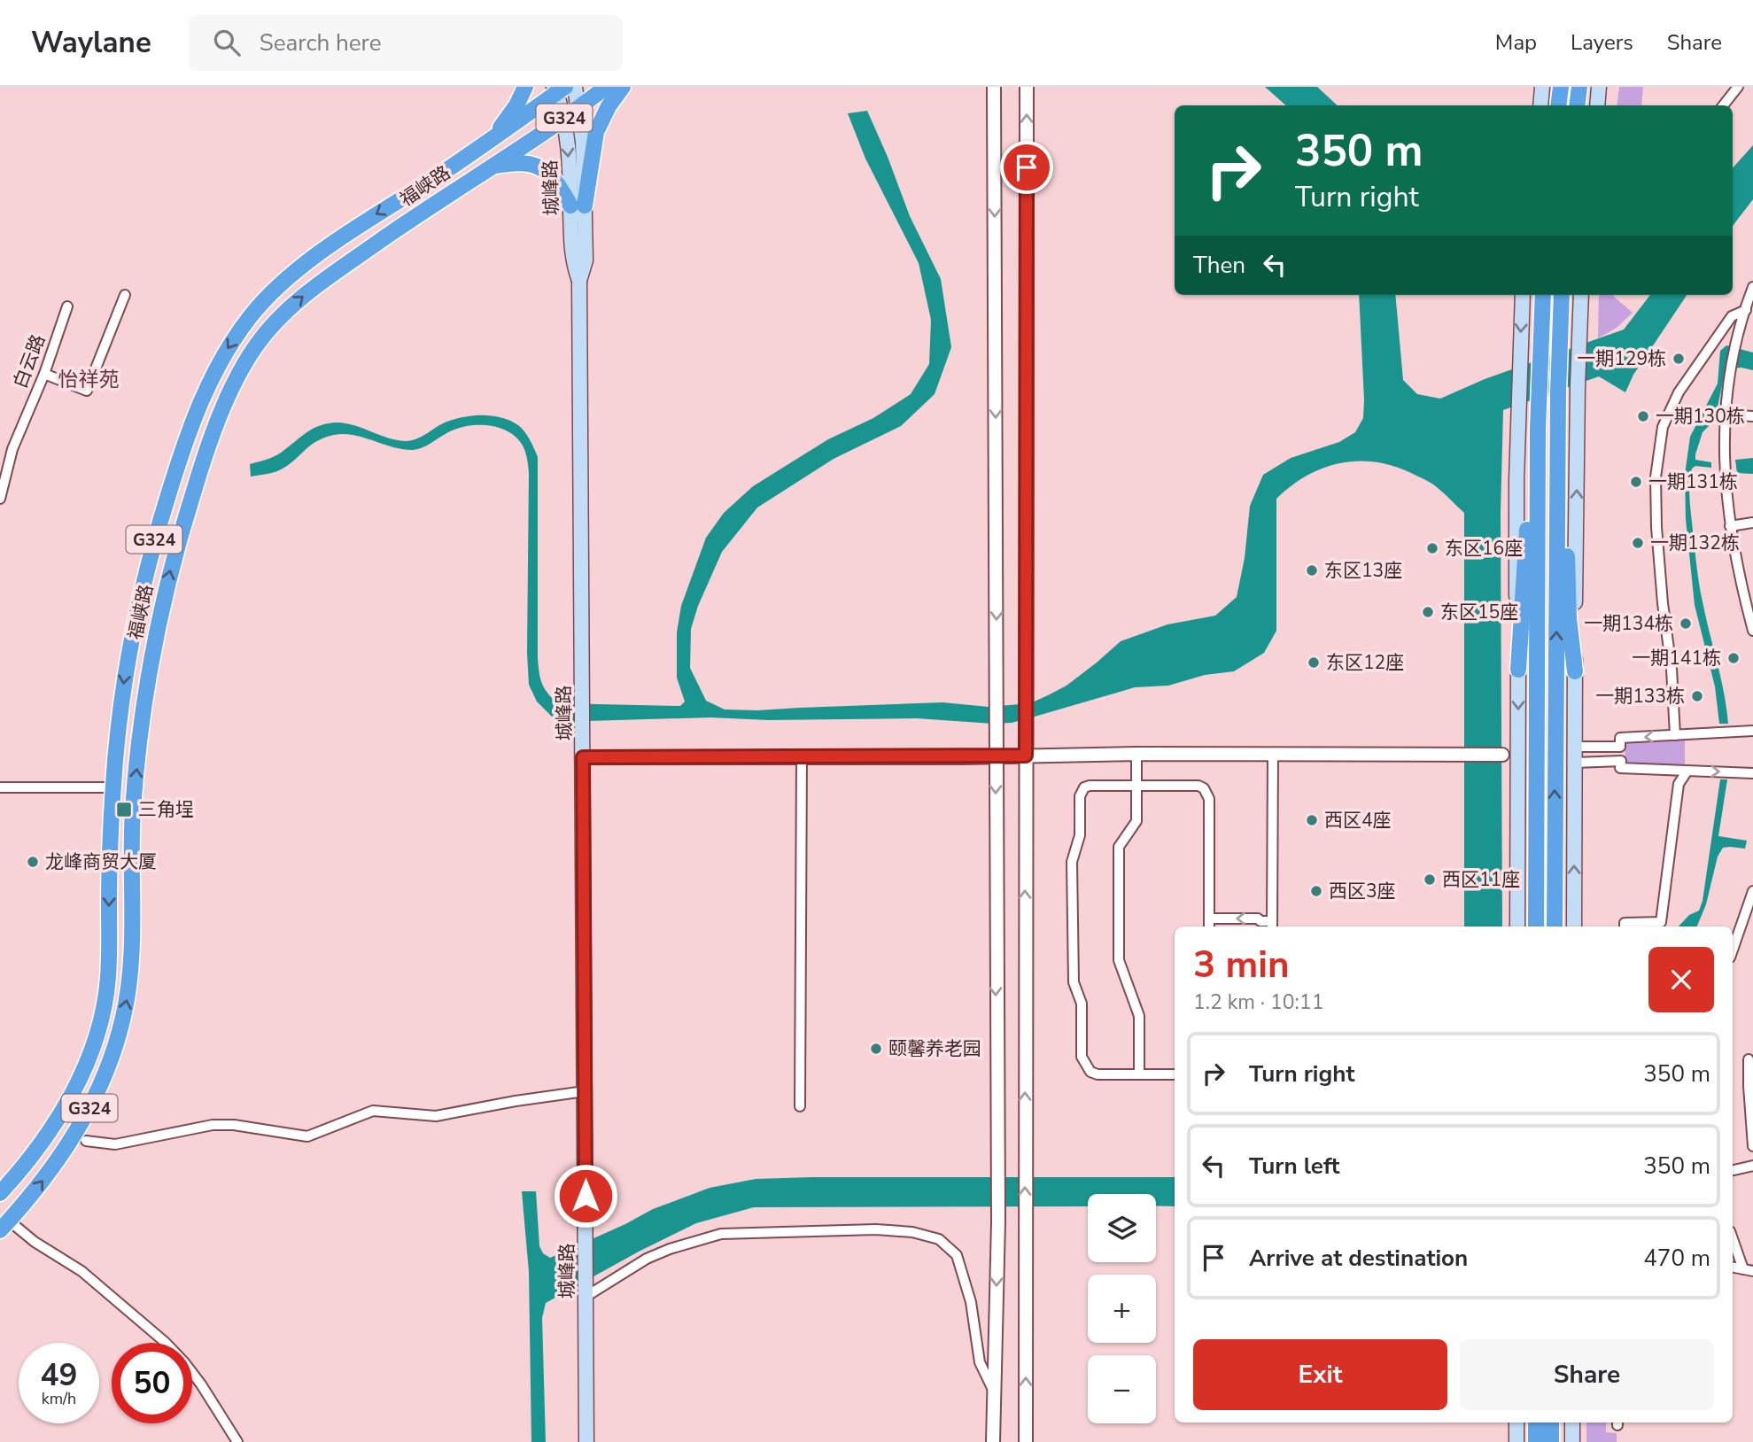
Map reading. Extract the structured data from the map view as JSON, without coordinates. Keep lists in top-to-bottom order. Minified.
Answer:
{"streets":{"highway":["G324","福峡路"],"main road":["城峰路"],"street":["白云路"]},"crossings":[["福峡路","城峰路"]],"districts":["怡祥苑"],"places":{"other":["一期129栋","一期130栋","一期131栋","一期132栋","东区16座","东区13座","东区15座","一期134栋","一期141栋","东区12座","一期133栋","西区4座","龙峰商贸大厦","西区11座","西区3座","颐馨养老园"],"transit":["三角埕"]},"page":{"header":"Waylane","search":"Search here","nav":["Map","Layers","Share"],"turn":["350 m","Turn right"],"then":"Then","heading":["3 min","1.2 km · 10:11"],"list":[{"name":"Turn right","value":"350 m"},{"name":"Turn left","value":"350 m"},{"name":"Arrive at destination","value":"470 m"}],"map_buttons":["+","−"],"buttons":["Exit","Share"],"speed":"49 km/h","limit":"50"}}
